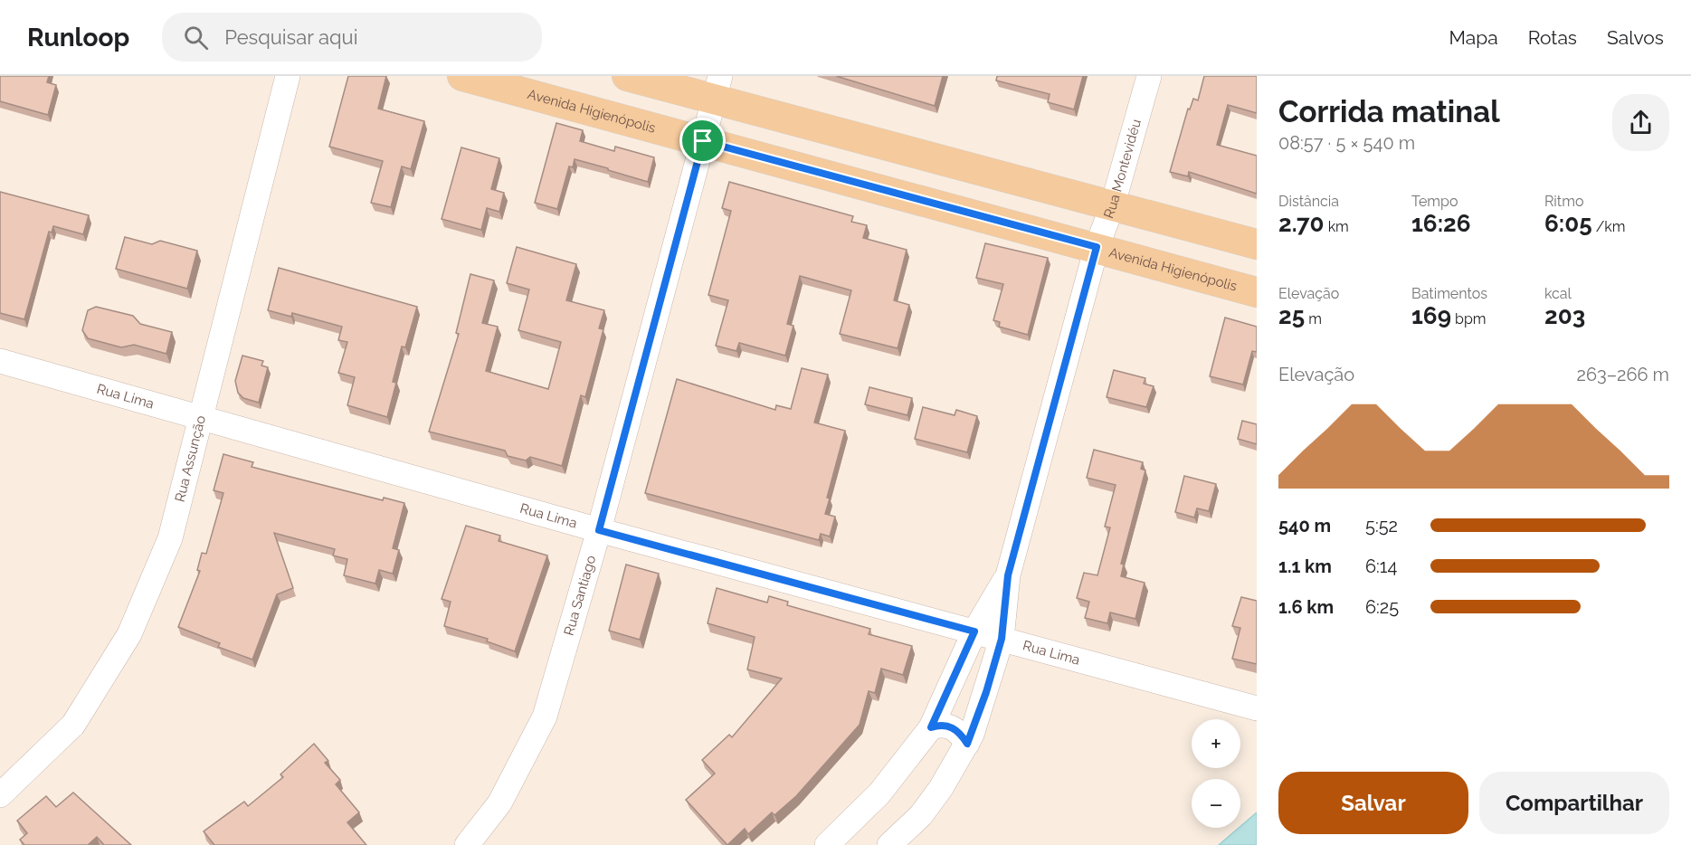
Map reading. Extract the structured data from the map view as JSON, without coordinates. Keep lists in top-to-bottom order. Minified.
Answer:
{"streets":{"main road":["Avenida Higienópolis"],"street":["Rua Montevidéu","Rua Lima","Rua Assunção","Rua Santiago"]},"crossings":[["Avenida Higienópolis","Rua Montevidéu"],["Avenida Higienópolis","Rua Santiago"],["Rua Montevidéu","Rua Lima"],["Rua Lima","Rua Assunção"],["Rua Lima","Rua Santiago"]],"page":{"header":"Runloop","search":"Pesquisar aqui","nav":["Mapa","Rotas","Salvos"],"heading":["Corrida matinal","08:57 · 5 × 540 m"],"stats":[["Distância","2.70 km"],["Tempo","16:26"],["Ritmo","6:05 /km"],["Elevação","25 m"],["Batimentos","169 bpm"],["kcal","203"]],"chart":["Elevação","263–266 m"],"list":[{"name":"540 m","note":"5:52"},{"name":"1.1 km","note":"6:14"},{"name":"1.6 km","note":"6:25"}],"map_buttons":["+","−"],"buttons":["Salvar","Compartilhar"]}}
